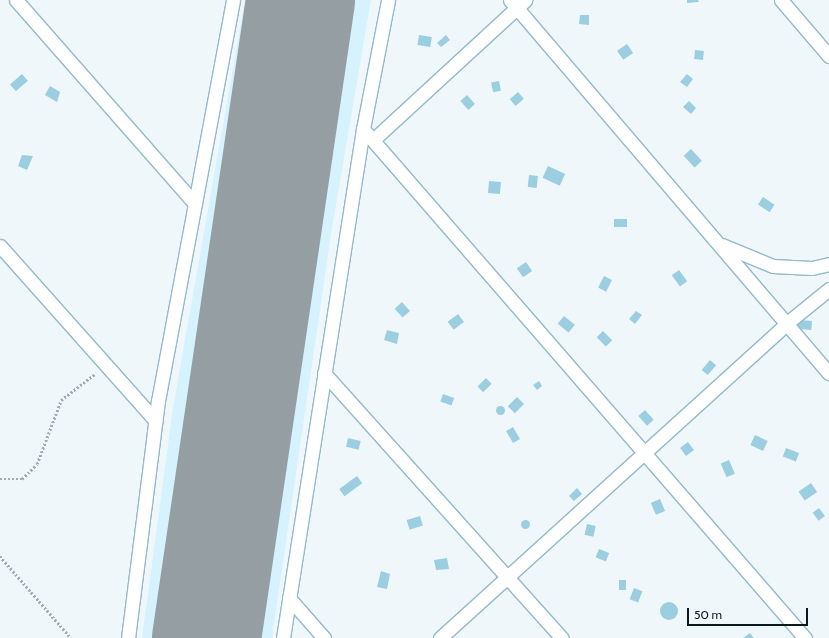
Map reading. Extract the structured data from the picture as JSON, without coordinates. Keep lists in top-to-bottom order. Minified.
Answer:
{"scale_bar":"50 m"}
